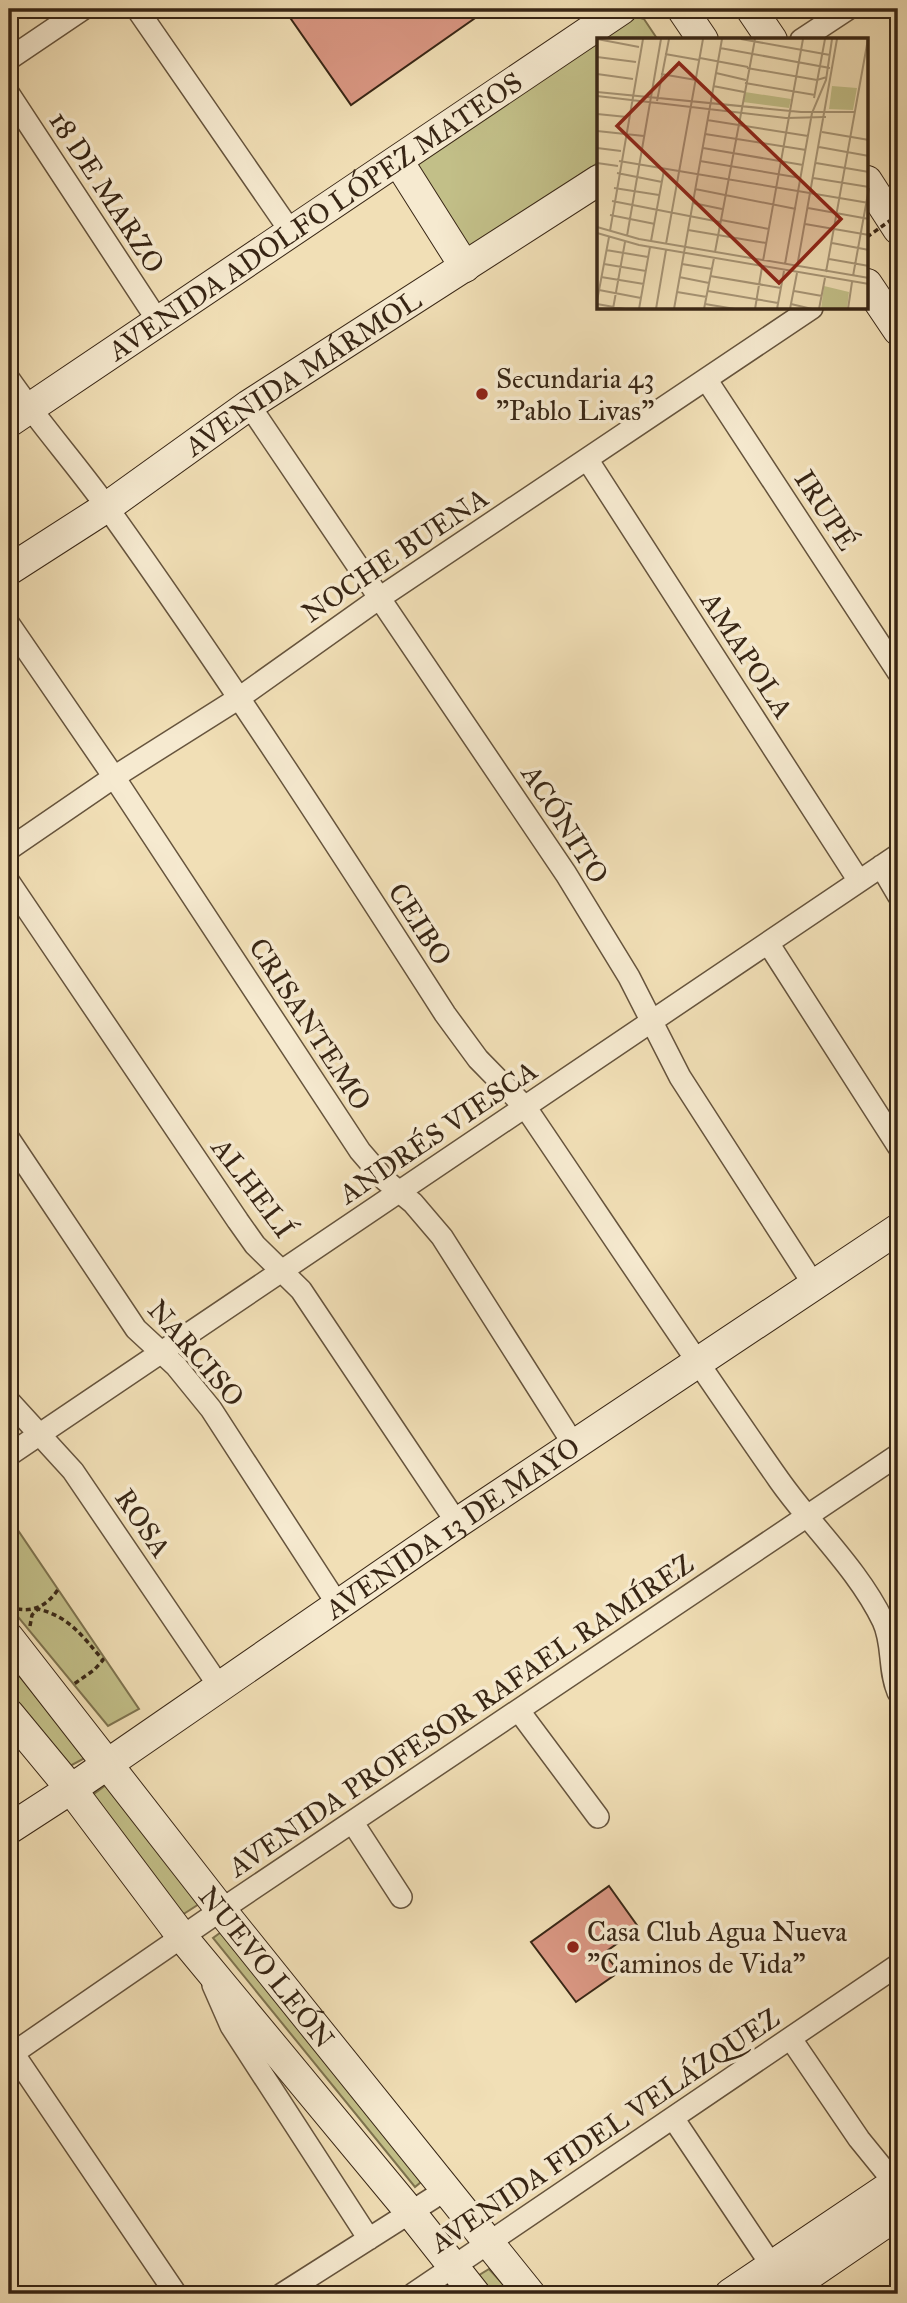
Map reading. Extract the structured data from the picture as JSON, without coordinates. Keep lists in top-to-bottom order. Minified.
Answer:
{"streets":{"street":["18 DE MARZO","AVENIDA ADOLFO LÓPEZ MATEOS","AVENIDA MÁRMOL","IRUPÉ","NOCHE BUENA","AMAPOLA","ACÓNITO","CEIBO","CRISANTEMO","ANDRÉS VIESCA","ALHELÍ","NARCISO","ROSA","AVENIDA 13 DE MAYO","AVENIDA PROFESOR RAFAEL RAMÍREZ","NUEVO LEÓN","AVENIDA FIDEL VELÁZQUEZ"]},"crossings":[["18 DE MARZO","AVENIDA ADOLFO LÓPEZ MATEOS"],["AVENIDA ADOLFO LÓPEZ MATEOS","CEIBO"],["AVENIDA MÁRMOL","ACÓNITO"],["AVENIDA MÁRMOL","CEIBO"],["IRUPÉ","NOCHE BUENA"],["NOCHE BUENA","AMAPOLA"],["NOCHE BUENA","ACÓNITO"],["NOCHE BUENA","CEIBO"],["NOCHE BUENA","CRISANTEMO"],["AMAPOLA","ANDRÉS VIESCA"],["ACÓNITO","ANDRÉS VIESCA"],["ACÓNITO","AVENIDA 13 DE MAYO"],["CEIBO","ANDRÉS VIESCA"],["CEIBO","AVENIDA 13 DE MAYO"],["CEIBO","AVENIDA PROFESOR RAFAEL RAMÍREZ"],["CRISANTEMO","ANDRÉS VIESCA"],["CRISANTEMO","AVENIDA 13 DE MAYO"],["ANDRÉS VIESCA","ALHELÍ"],["ANDRÉS VIESCA","NARCISO"],["ANDRÉS VIESCA","ROSA"],["ALHELÍ","AVENIDA 13 DE MAYO"],["NARCISO","AVENIDA 13 DE MAYO"],["ROSA","AVENIDA 13 DE MAYO"],["AVENIDA 13 DE MAYO","NUEVO LEÓN"],["AVENIDA PROFESOR RAFAEL RAMÍREZ","NUEVO LEÓN"],["NUEVO LEÓN","AVENIDA FIDEL VELÁZQUEZ"]],"places":["Secundaria 43 \"Pablo Livas\"","Casa Club Agua Nueva \"Caminos de Vida\""]}
